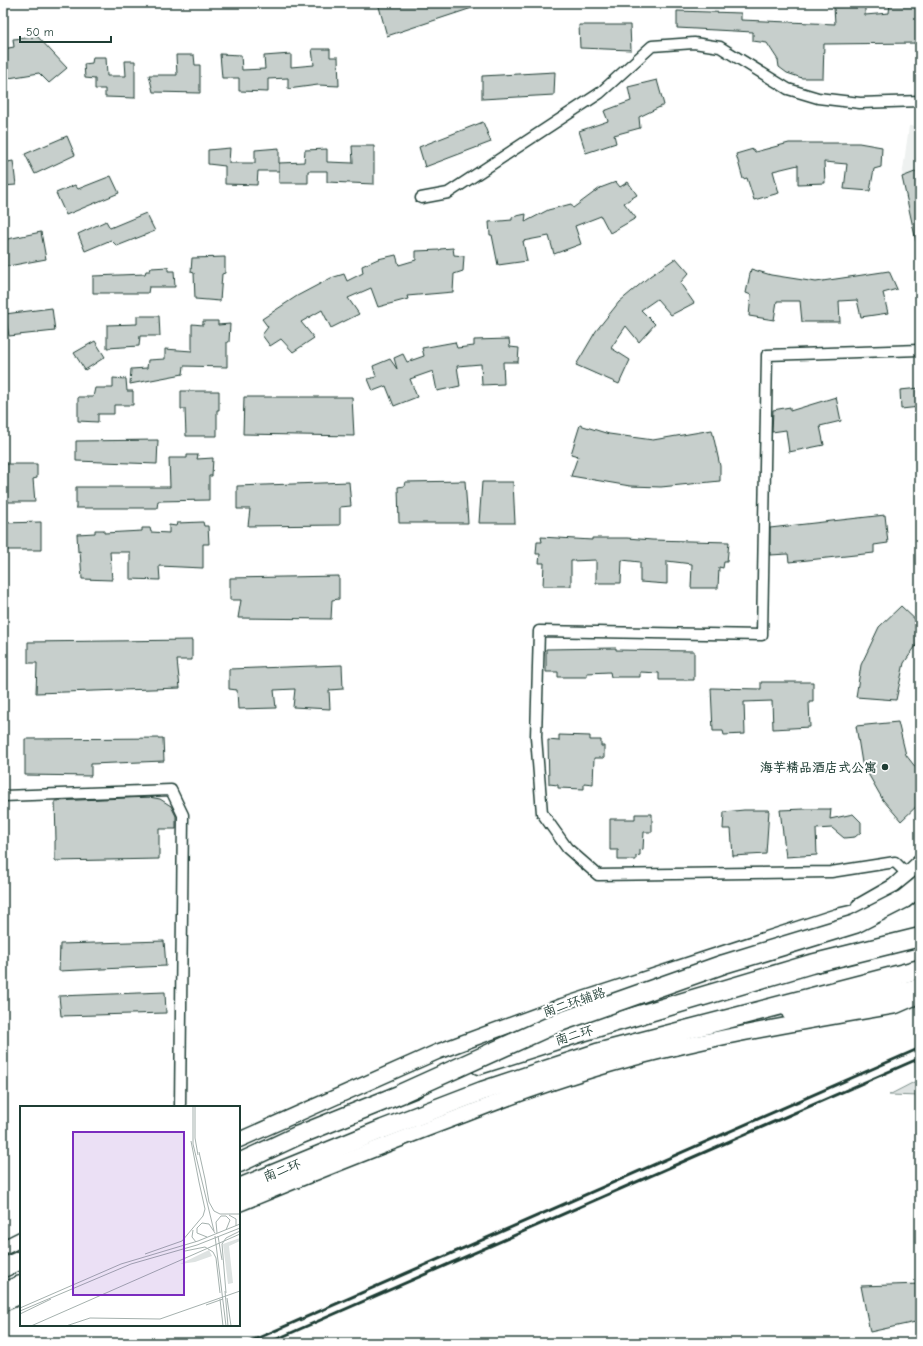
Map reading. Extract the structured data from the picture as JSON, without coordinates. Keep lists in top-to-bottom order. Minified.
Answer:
{"streets":{"highway":["南二环"],"street":["南二环辅路"]},"places":["海芋精品酒店式公寓"],"scale_bar":"50 m"}
